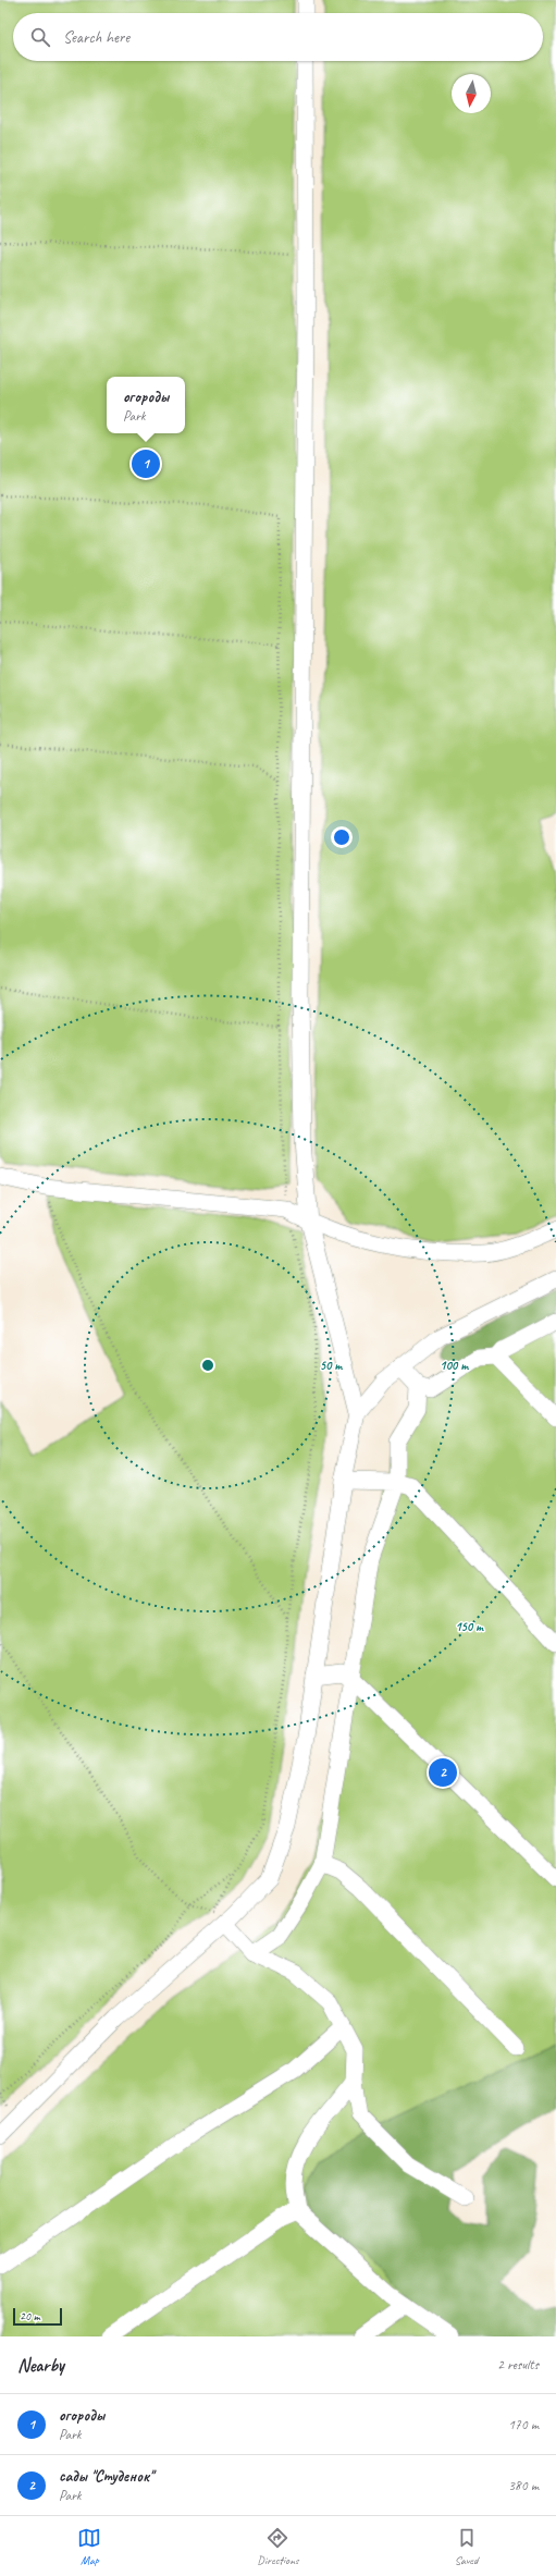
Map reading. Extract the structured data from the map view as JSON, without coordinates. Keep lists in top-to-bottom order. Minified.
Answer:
{"scale_bar":"20 m","north":"bottom","page":{"search":"Search here","popup":["огороды","Park"],"pins":["1","2"],"scale":"20 m","heading":["Nearby","2 results"],"list":[{"mark":"1","name":"огороды","note":"Park","value":"170 m"},{"mark":"2","name":"сады \"Студенок\"","note":"Park","value":"380 m"}],"nav":["Map","Directions","Saved"]},"rings":["50 m","100 m","150 m"]}
